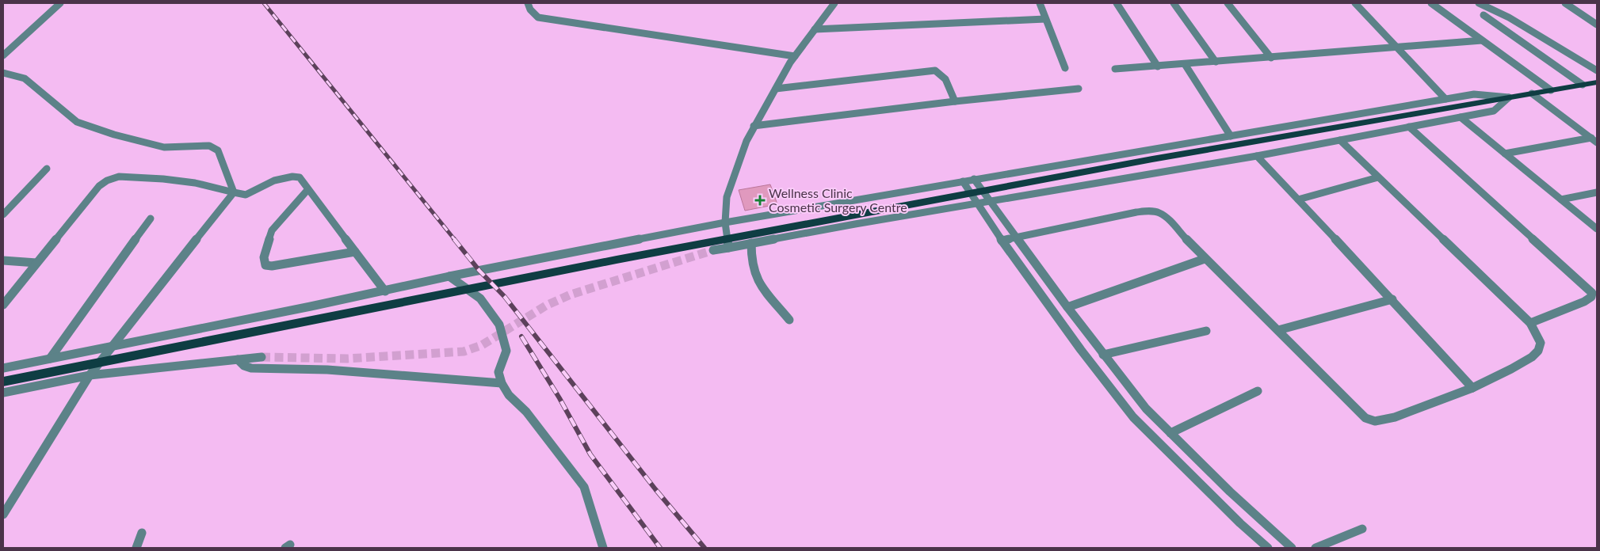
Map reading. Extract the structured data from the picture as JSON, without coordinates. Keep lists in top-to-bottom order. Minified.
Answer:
{"places":{"health":["Wellness Clinic Cosmetic Surgery Centre"]}}
